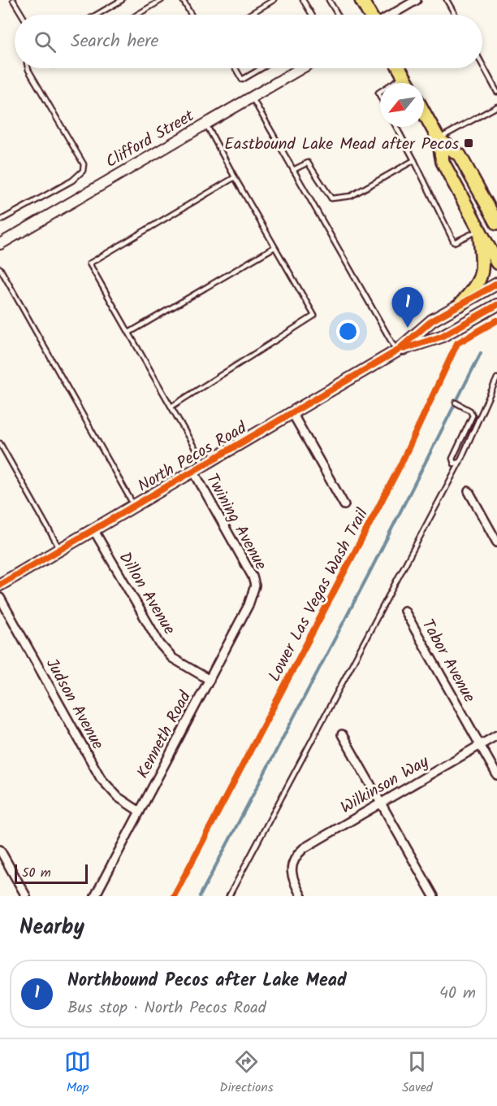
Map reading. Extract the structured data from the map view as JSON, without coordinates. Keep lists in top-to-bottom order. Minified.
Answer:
{"streets":{"main road":["North Pecos Road"],"street":["Clifford Street","Twining Avenue","Dillon Avenue","Tabor Avenue","Judson Avenue","Kenneth Road","Wilkinson Way"],"cycle path":["Lower Las Vegas Wash Trail"]},"crossings":[["North Pecos Road","Twining Avenue"],["North Pecos Road","Dillon Avenue"],["Twining Avenue","Kenneth Road"],["Dillon Avenue","Kenneth Road"],["Tabor Avenue","Wilkinson Way"],["Judson Avenue","Kenneth Road"]],"places":{"transit":["Eastbound Lake Mead after Pecos"]},"scale_bar":"50 m","north":"bottom left","page":{"search":"Search here","pins":"1","scale":"50 m","heading":"Nearby","list":[{"mark":"1","name":"Northbound Pecos after Lake Mead","note":"Bus stop · North Pecos Road","value":"40 m"}],"nav":["Map","Directions","Saved"]}}
